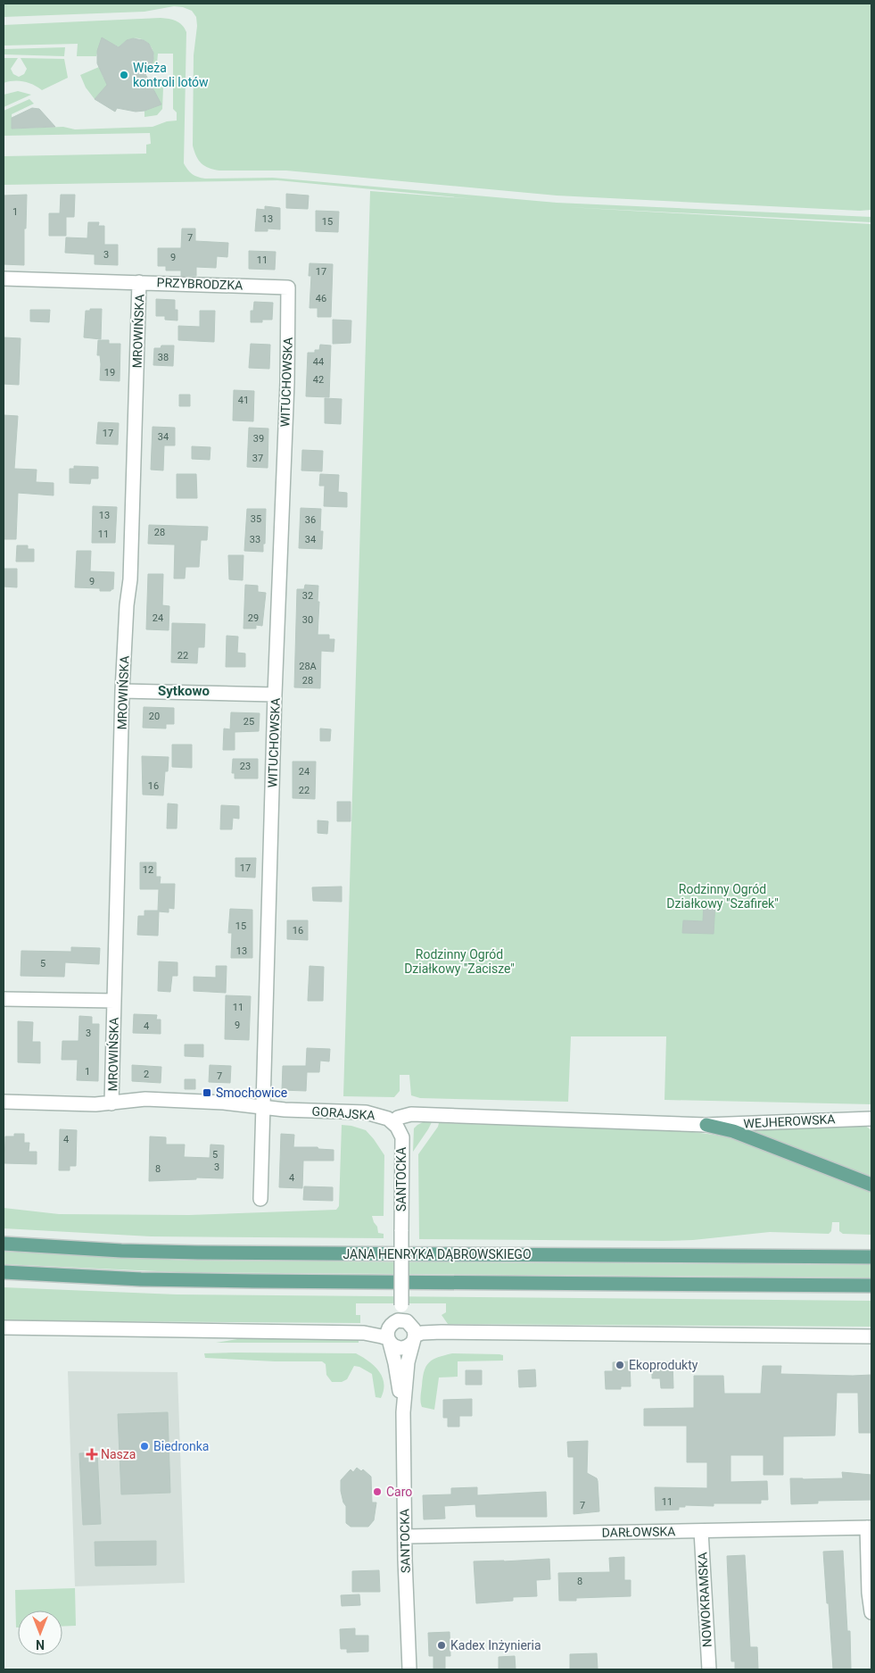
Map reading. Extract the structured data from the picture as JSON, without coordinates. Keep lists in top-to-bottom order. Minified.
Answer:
{"streets":{"main road":["JANA HENRYKA DĄBROWSKIEGO"],"street":["PRZYBRODZKA","MROWIŃSKA","WITUCHOWSKA","GORAJSKA","WEJHEROWSKA","SANTOCKA","DARŁOWSKA","NOWOKRAMSKA"]},"crossings":[["PRZYBRODZKA","MROWIŃSKA"],["PRZYBRODZKA","WITUCHOWSKA"],["MROWIŃSKA","GORAJSKA"],["WITUCHOWSKA","GORAJSKA"],["GORAJSKA","WEJHEROWSKA"],["GORAJSKA","SANTOCKA"],["SANTOCKA","DARŁOWSKA"],["DARŁOWSKA","NOWOKRAMSKA"]],"districts":["Sytkowo"],"parks":["Rodzinny Ogród Działkowy \"Szafirek\"","Rodzinny Ogród Działkowy \"Zacisze\""],"places":{"other":["Wieża kontroli lotów","Ekoprodukty","Biedronka","Caro","Kadex Inżynieria"],"transit":["Smochowice"],"health":["Nasza"]},"house_numbers":["1","13","15","7","3","9","11","17","46","38","44","19","42","41","17","34","39","37","13","35","36","28","11","33","34","9","32","24","29","30","22","28A","28","20","25","23","24","16","22","17","12","15","16","13","5","11","9","4","3","1","2","7","4","5","3","8","4","11","7","8"],"north":"bottom"}
